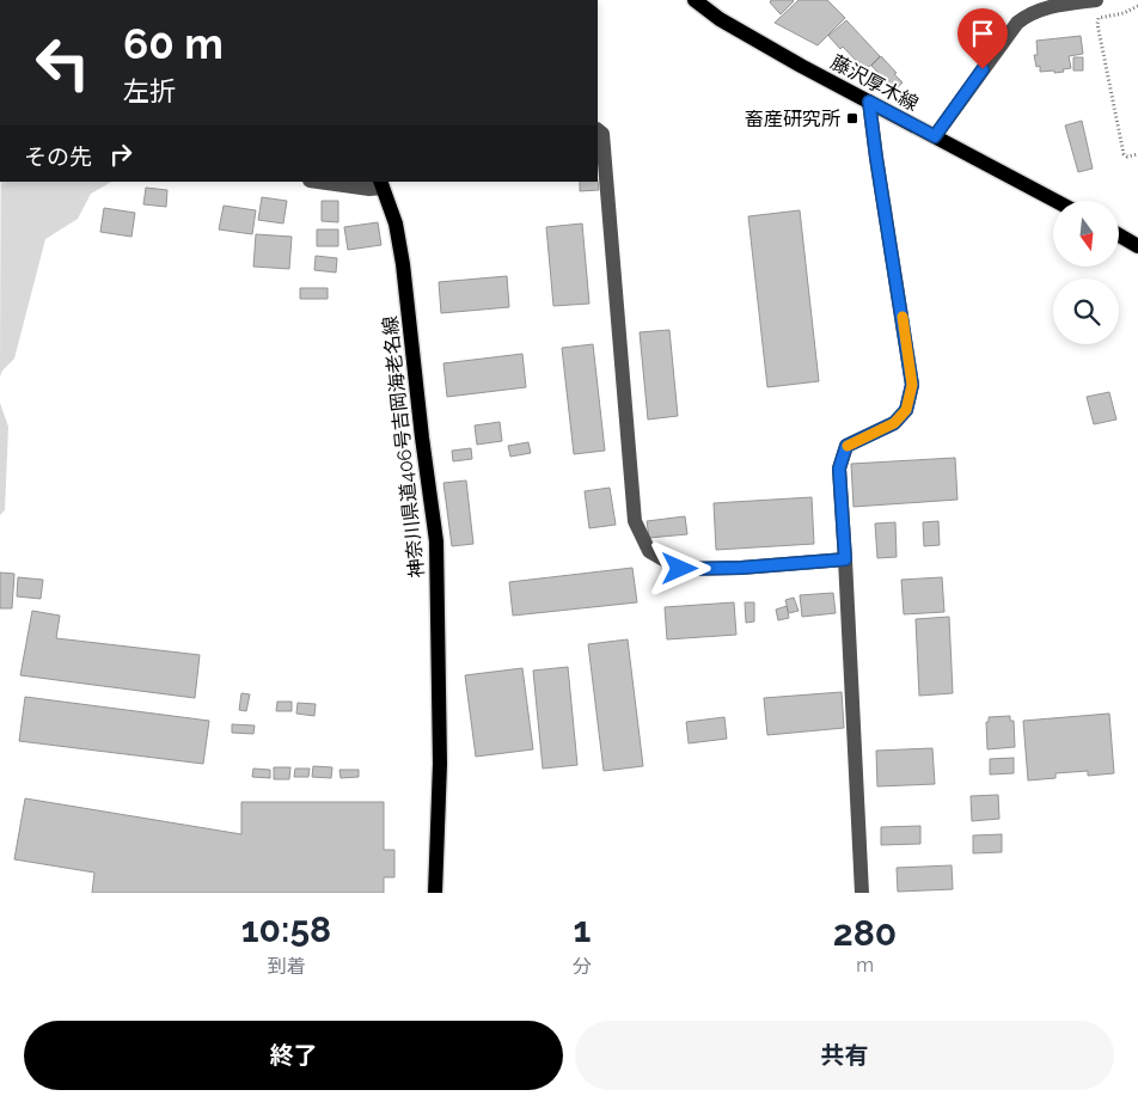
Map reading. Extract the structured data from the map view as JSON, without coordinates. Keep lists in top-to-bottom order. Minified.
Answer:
{"streets":{"main road":["藤沢厚木線","神奈川県道406号吉岡海老名線"]},"places":{"transit":["畜産研究所"]},"north":"bottom","page":{"turn":["60 m","左折"],"then":"その先","eta":["10:58","到着","1","分","280","m"],"buttons":["終了","共有"]}}
